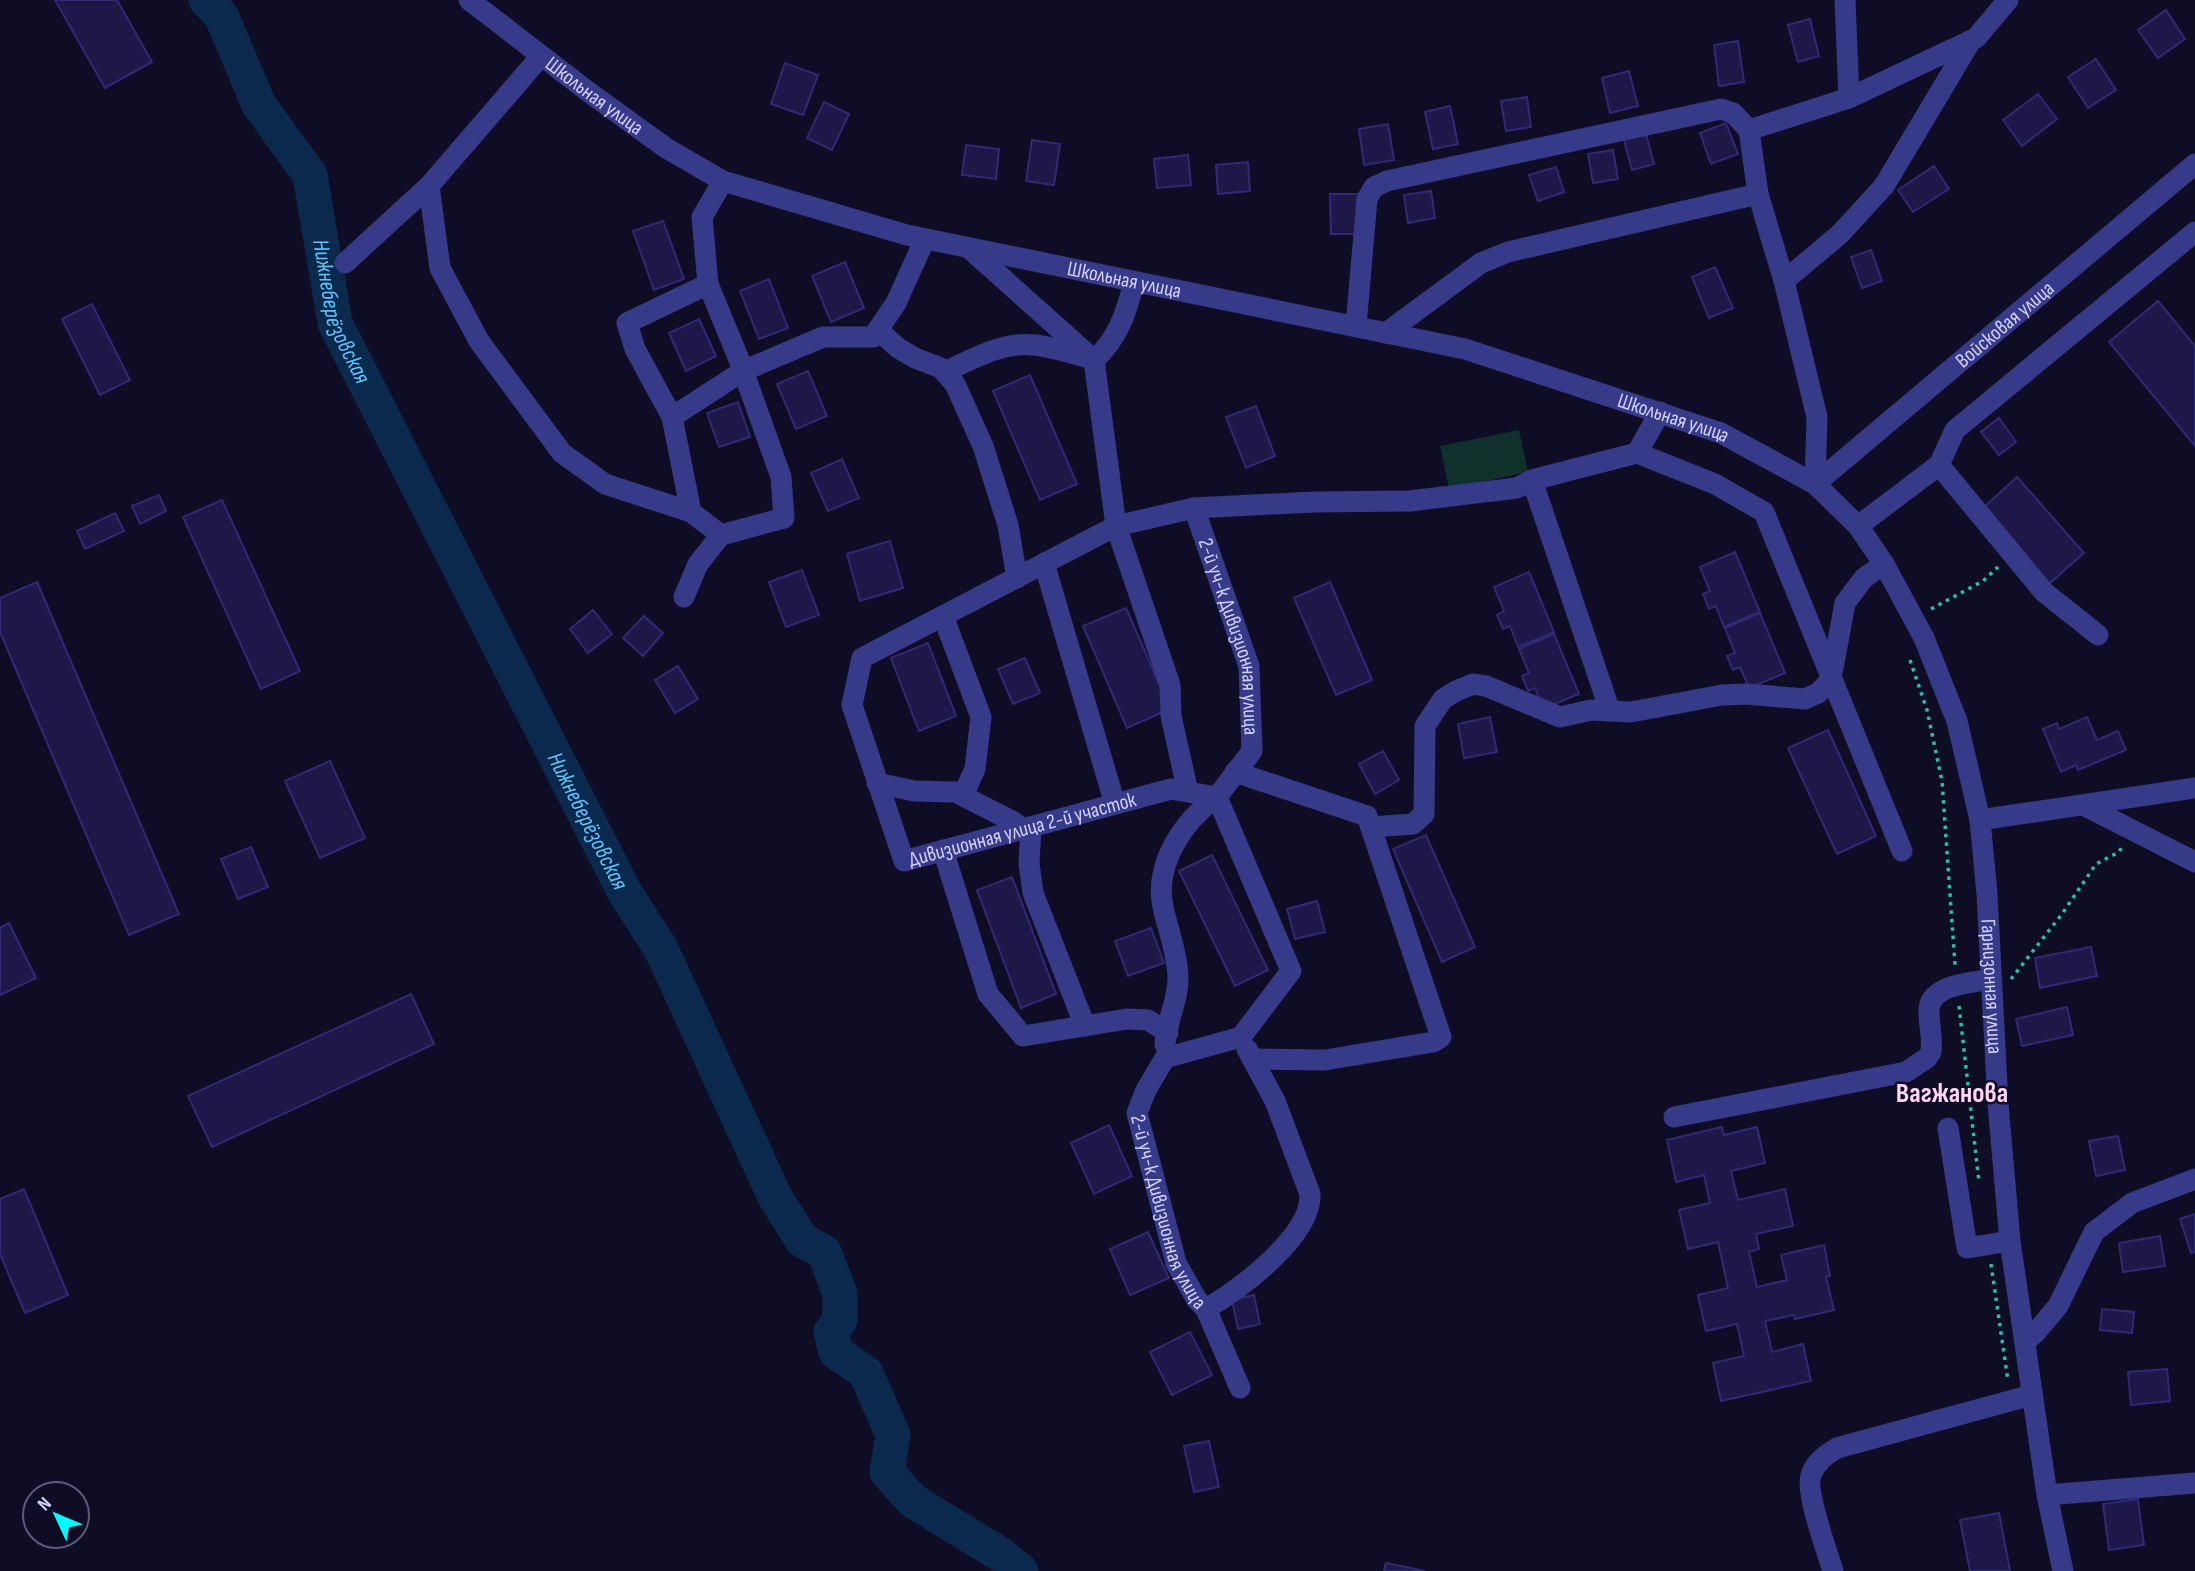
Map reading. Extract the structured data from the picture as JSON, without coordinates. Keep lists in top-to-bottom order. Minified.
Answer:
{"streets":{"street":["Школьная улица","Войсковая улица","2-й уч-к Дивизионная улица","Дивизионная улица 2-й участок","Гарнизонная улица"]},"crossings":[["Школьная улица","Войсковая улица"],["Школьная улица","Гарнизонная улица"],["Войсковая улица","Гарнизонная улица"],["2-й уч-к Дивизионная улица","Дивизионная улица 2-й участок"]],"districts":["Вагжанова"],"water":["Нижнеберёзовская"],"north":"top left"}
